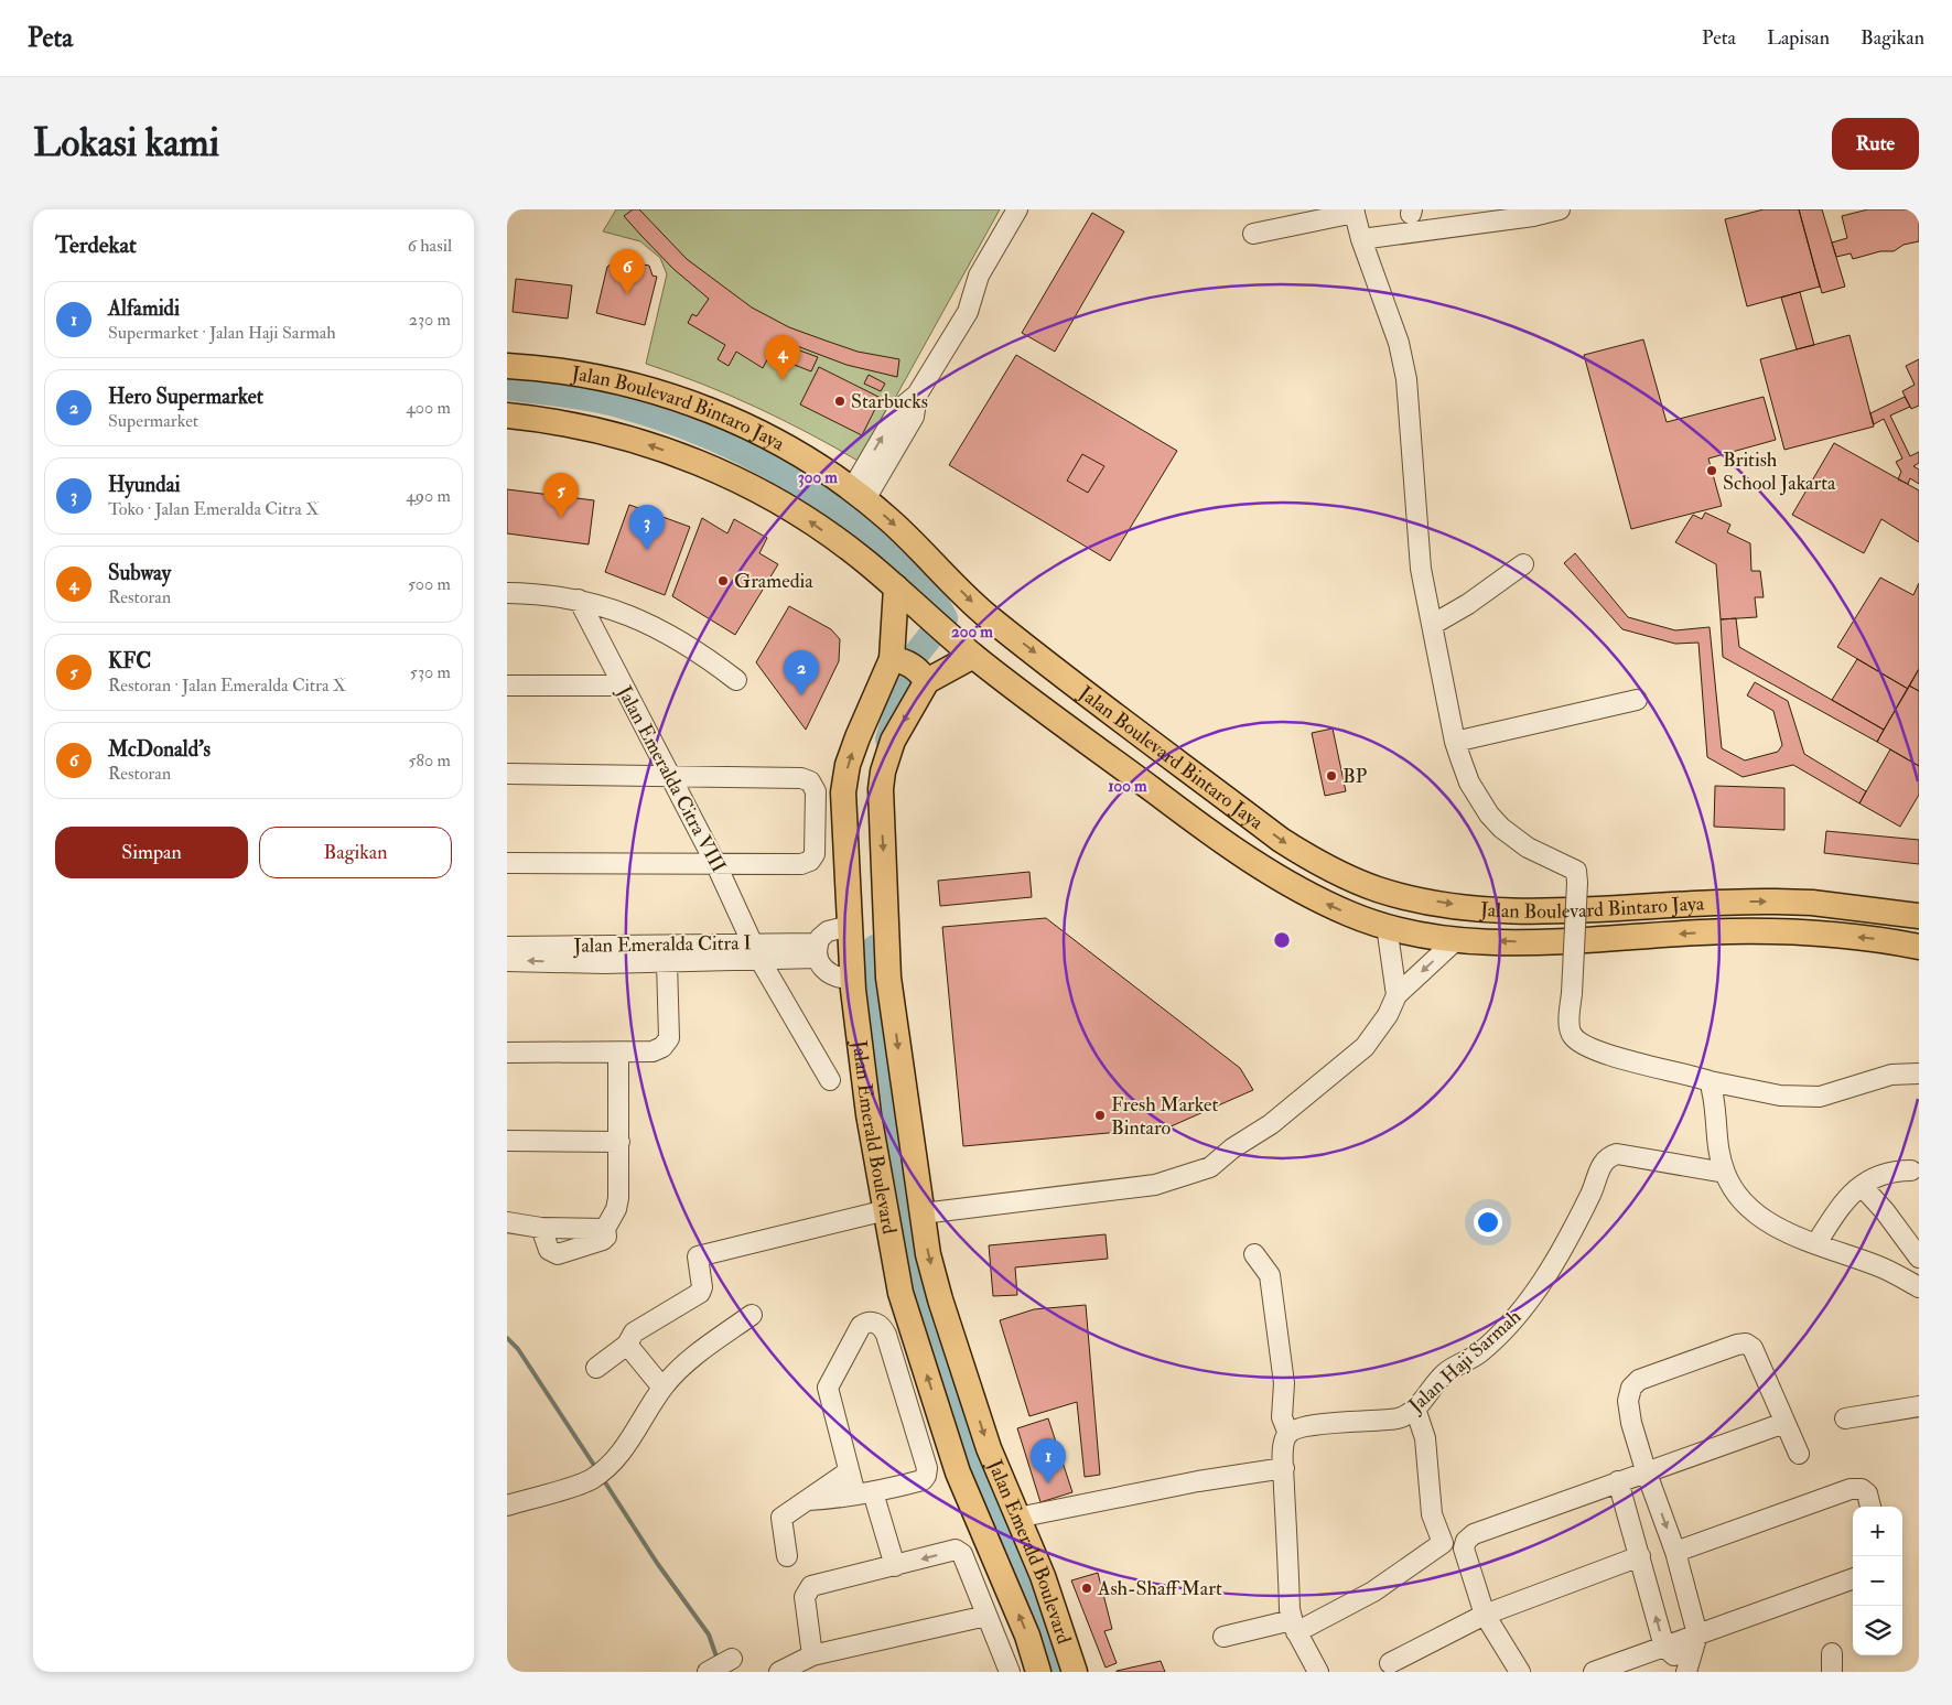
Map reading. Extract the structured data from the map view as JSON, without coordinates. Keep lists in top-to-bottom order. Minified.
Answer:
{"streets":{"main road":["Jalan Boulevard Bintaro Jaya","Jalan Emerald Boulevard"],"street":["Jalan Emeralda Citra VIII","Jalan Emeralda Citra I","Jalan Haji Sarmah"]},"crossings":[["Jalan Boulevard Bintaro Jaya","Jalan Emerald Boulevard"],["Jalan Emeralda Citra VIII","Jalan Emeralda Citra I"]],"places":["Starbucks","British School Jakarta","Gramedia","BP","Fresh Market Bintaro","Ash-Shaff Mart"],"page":{"header":"Peta","nav":["Peta","Lapisan","Bagikan"],"buttons":["Rute",["Simpan","Bagikan"]],"title":"Lokasi kami","heading":["Terdekat","6 hasil"],"pins":["6","4","5","3","2","1"],"list":[{"mark":"1","name":"Alfamidi","note":"Supermarket · Jalan Haji Sarmah","value":"230 m"},{"mark":"2","name":"Hero Supermarket","note":"Supermarket","value":"400 m"},{"mark":"3","name":"Hyundai","note":"Toko · Jalan Emeralda Citra X","value":"490 m"},{"mark":"4","name":"Subway","note":"Restoran","value":"500 m"},{"mark":"5","name":"KFC","note":"Restoran · Jalan Emeralda Citra X","value":"530 m"},{"mark":"6","name":"McDonald's","note":"Restoran","value":"580 m"}],"map_buttons":["+","−"]},"rings":["300 m","200 m","100 m"]}
